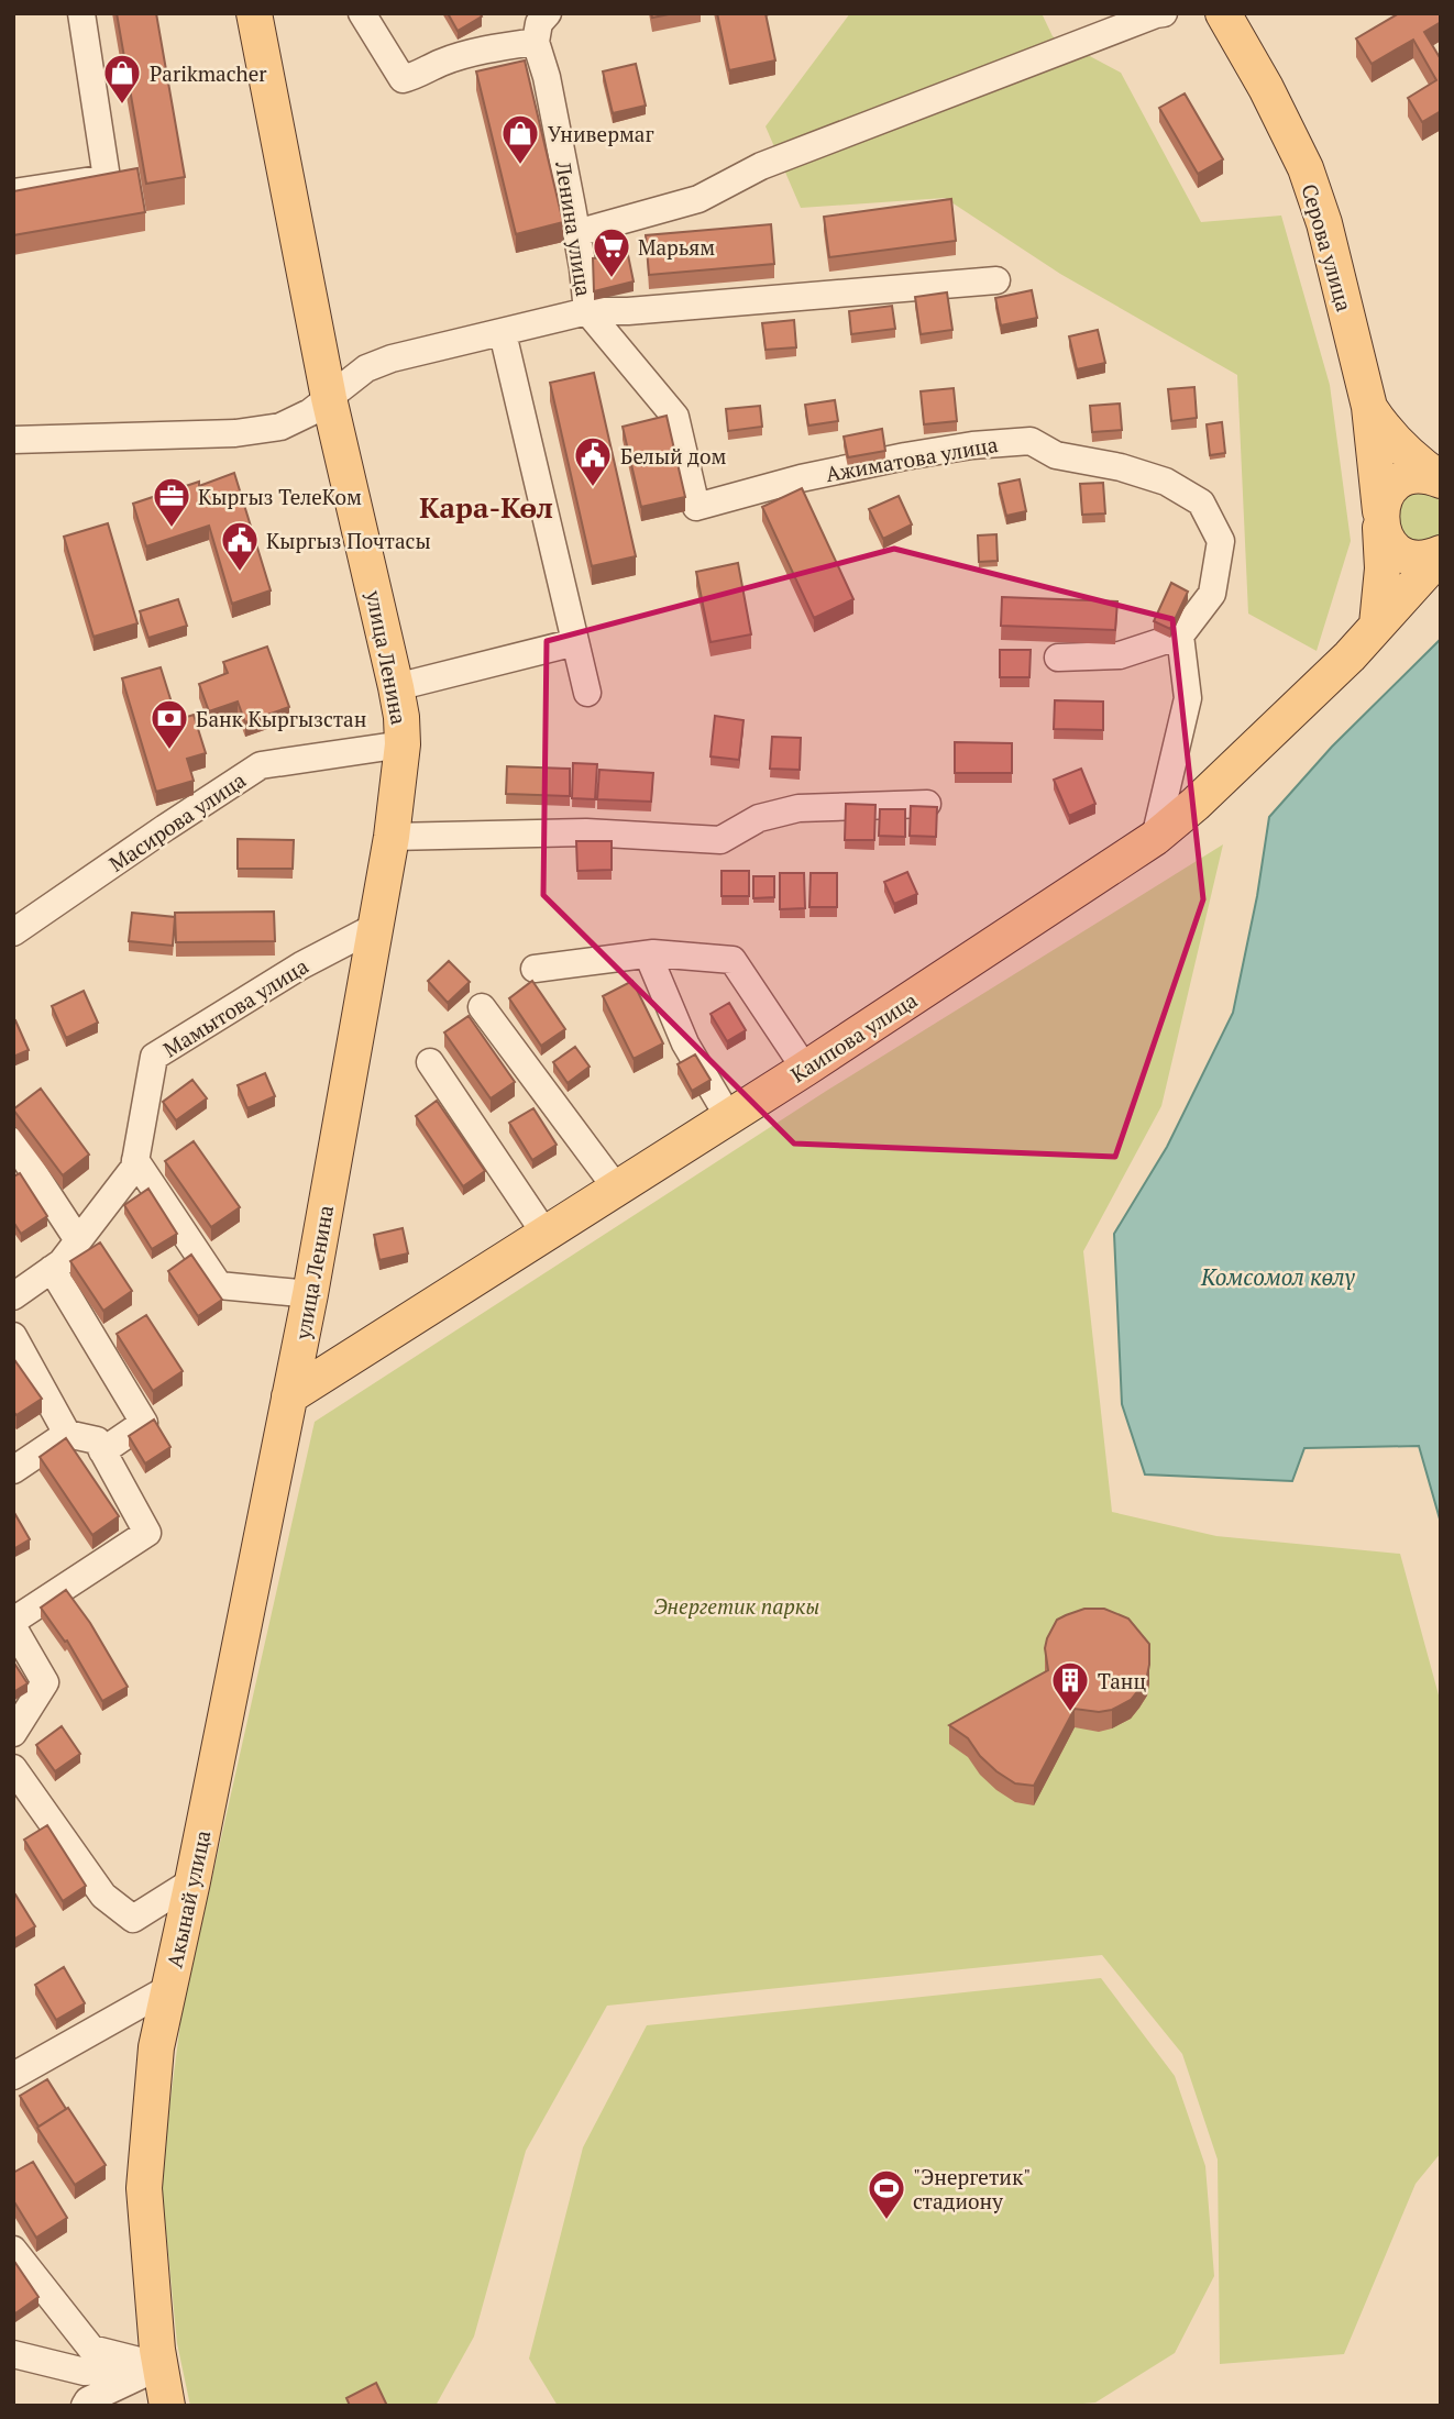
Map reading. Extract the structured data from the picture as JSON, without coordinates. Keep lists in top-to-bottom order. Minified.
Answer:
{"streets":{"main road":["Серова улица","улица Ленина","Каипова улица","Акынай улица"],"street":["Ленина улица","Ажиматова улица","Масирова улица","Мамытова улица"]},"crossings":[["Ленина улица","Ажиматова улица"],["улица Ленина","Масирова улица"],["улица Ленина","Мамытова улица"],["улица Ленина","Каипова улица"],["улица Ленина","Акынай улица"],["Каипова улица","Акынай улица"]],"districts":["Кара-Көл"],"water":["Комсомол көлү"],"parks":["Энергетик паркы"],"places":{"shop":["Parikmacher","Универмаг"],"supermarket":["Марьям"],"public building":["Белый дом","Кыргыз Почтасы"],"office":["Кыргыз ТелеКом"],"bank":["Банк Кыргызстан"],"building":["Танц"],"sports":["\"Энергетик\" стадиону"]}}
